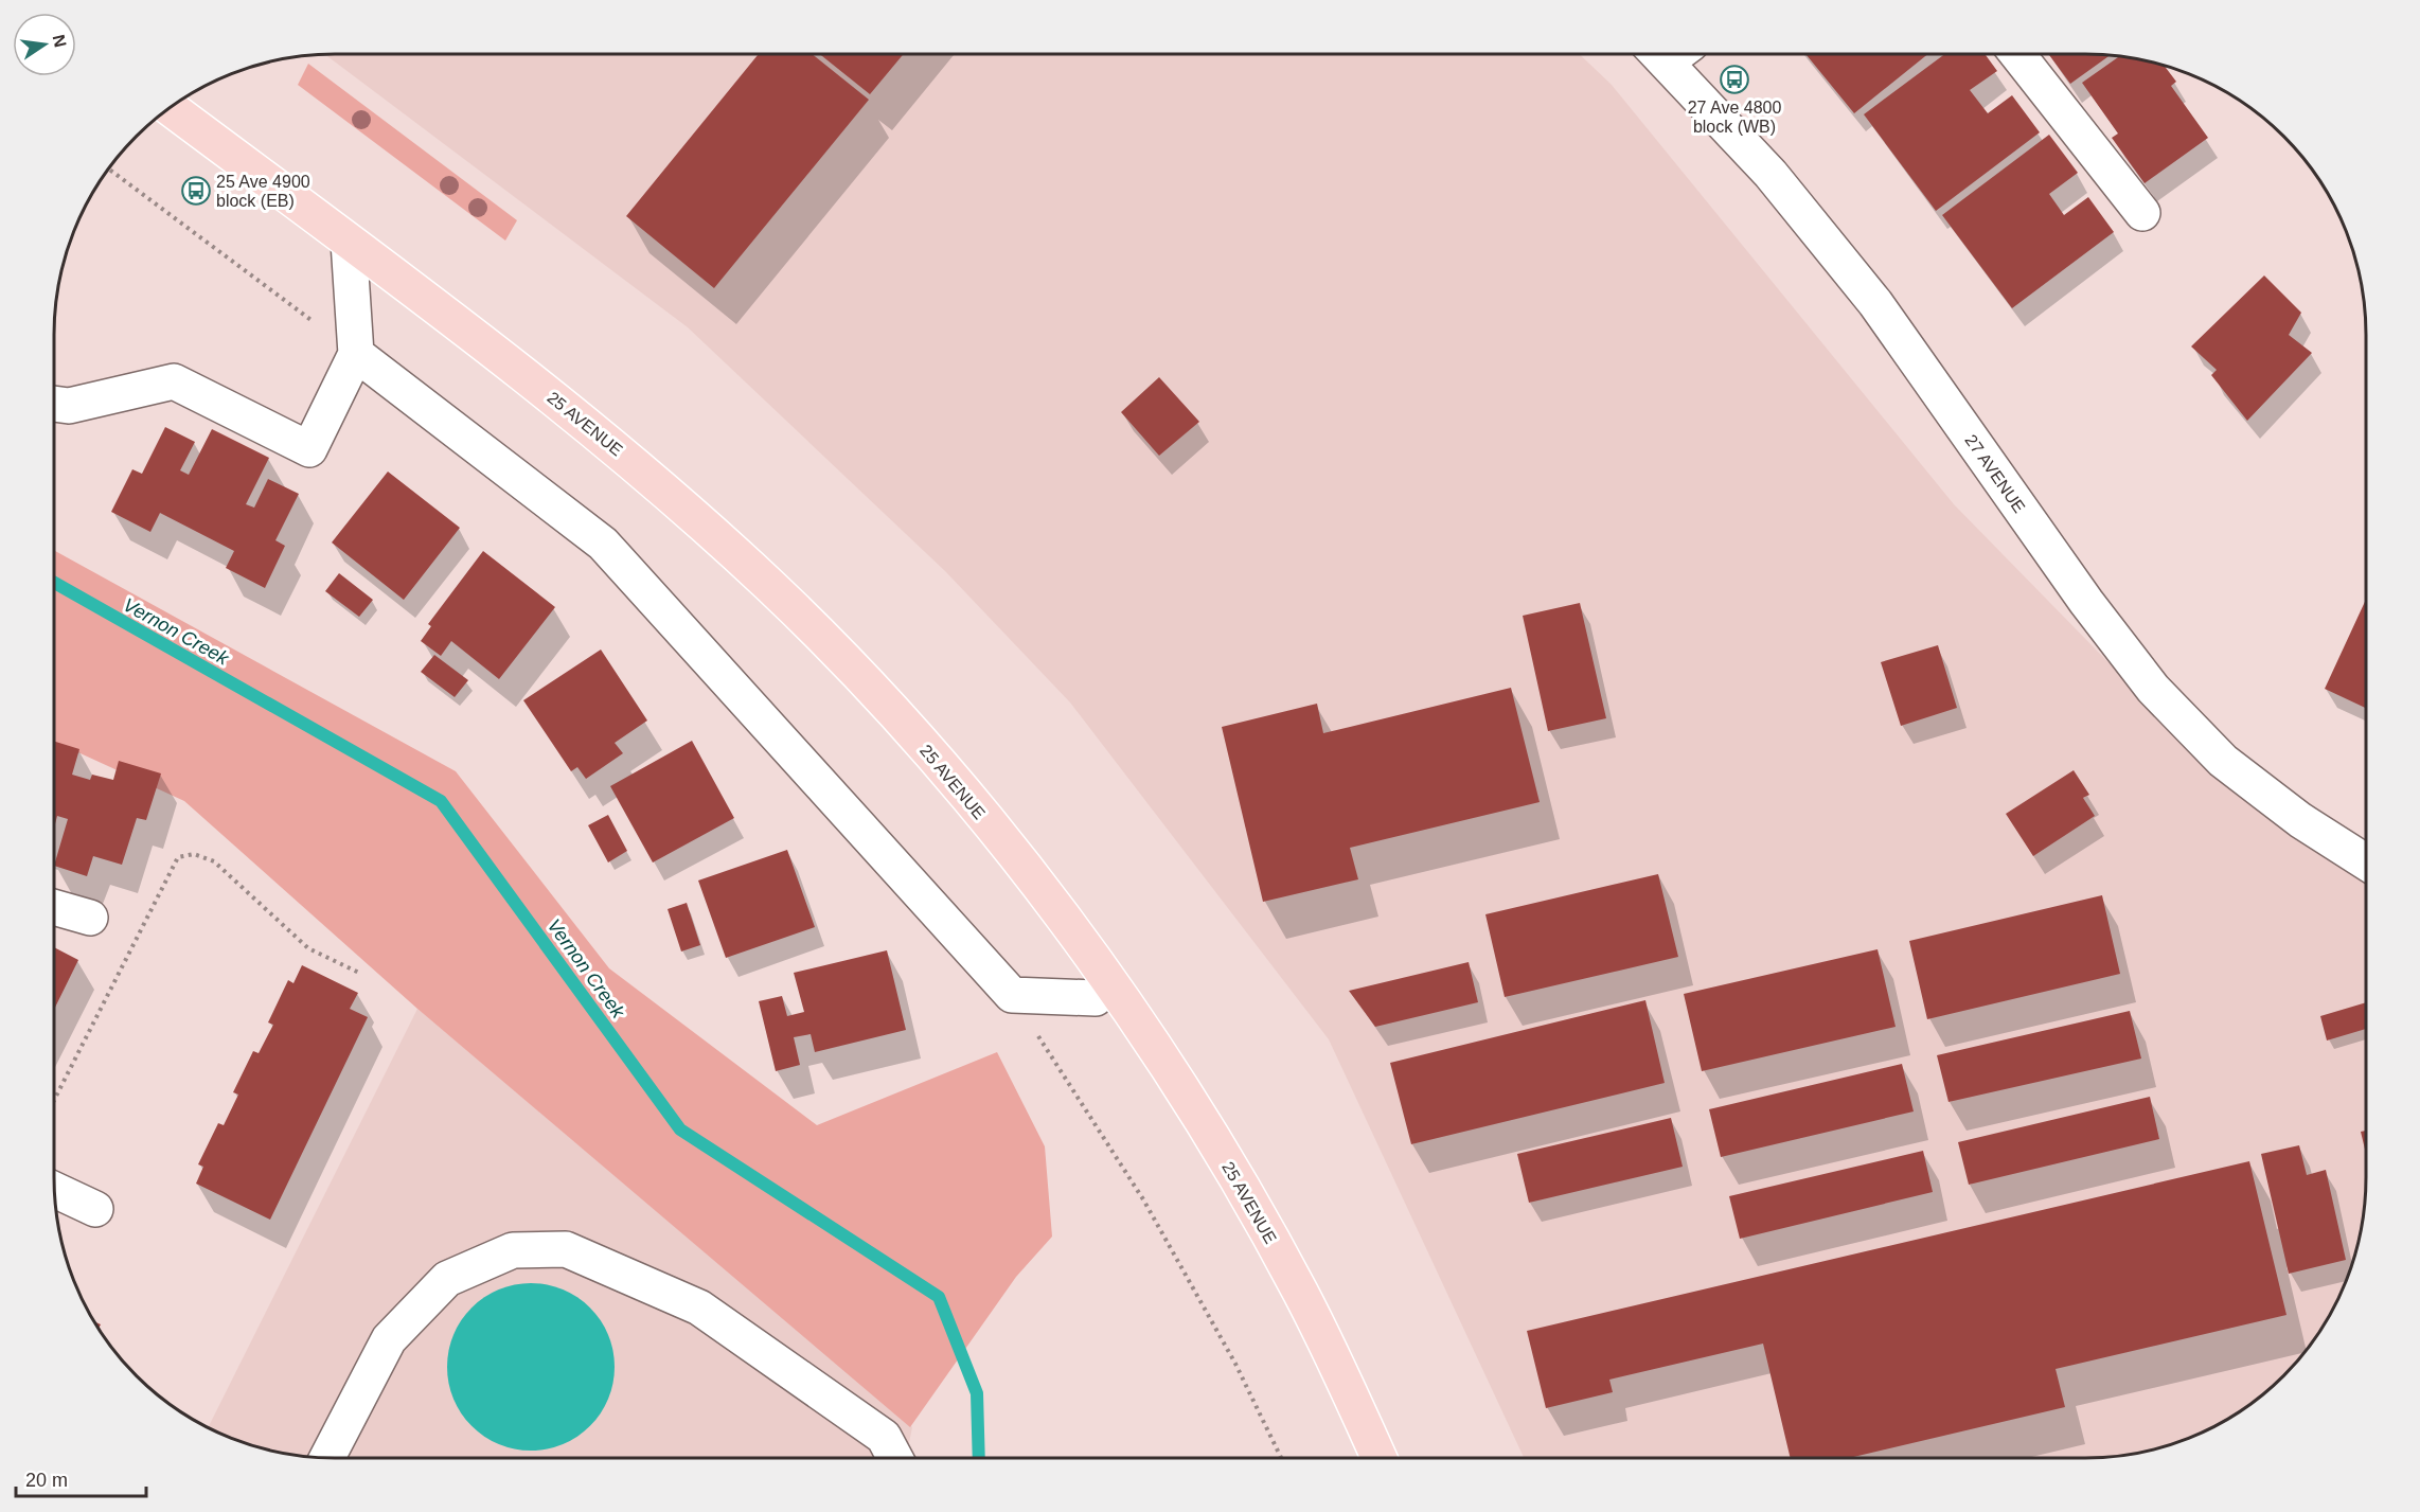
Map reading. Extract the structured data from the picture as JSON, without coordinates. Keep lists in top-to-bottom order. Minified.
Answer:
{"streets":{"main road":["25 AVENUE"],"street":["27 AVENUE"]},"water":["Vernon Creek"],"places":{"bus stop":["27 Ave 4800 block (WB)","25 Ave 4900 block (EB)"]},"scale_bar":"20 m","north":"right"}
